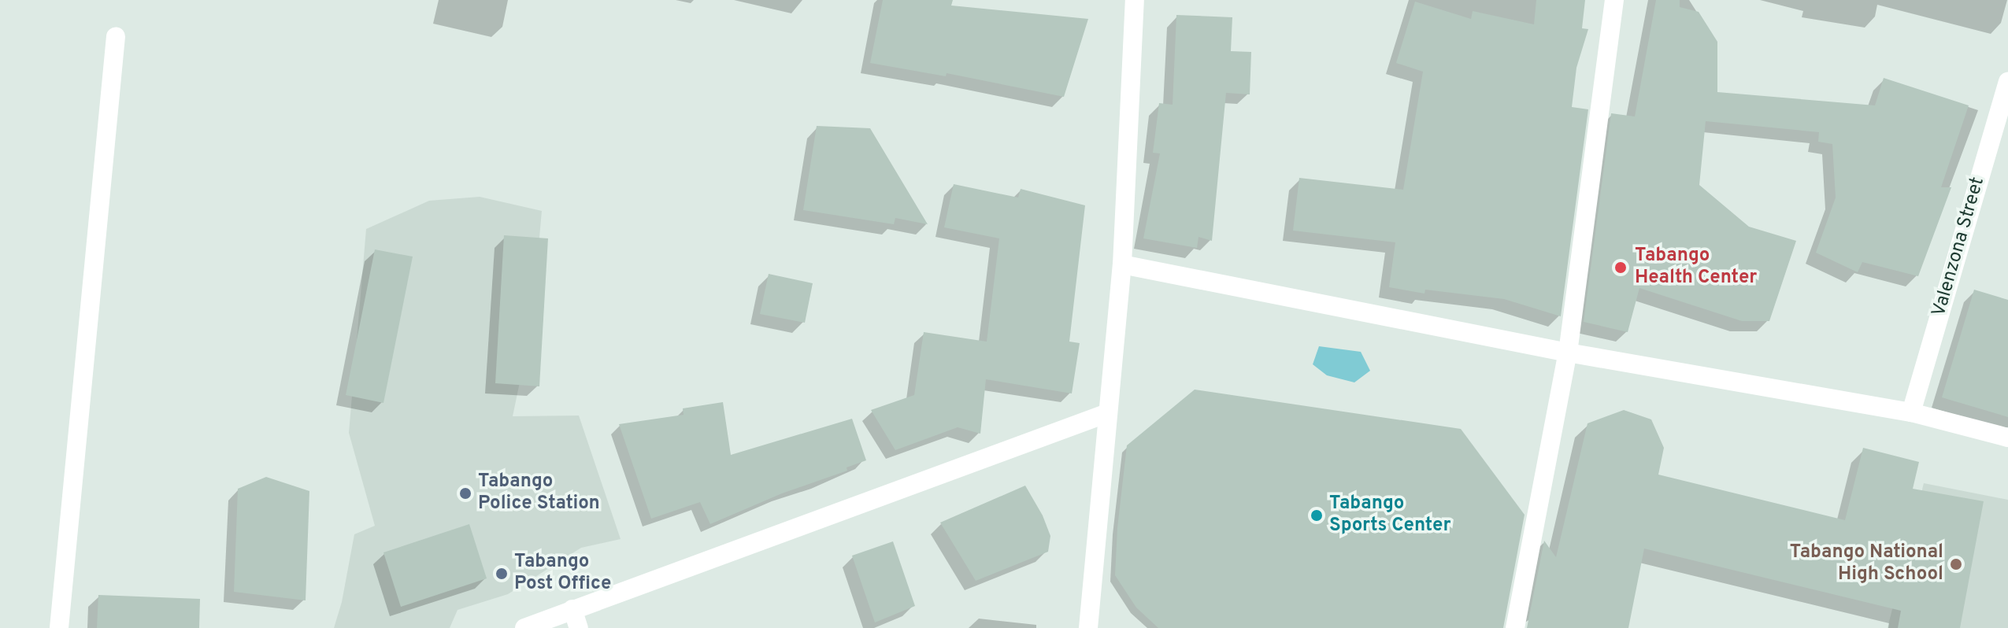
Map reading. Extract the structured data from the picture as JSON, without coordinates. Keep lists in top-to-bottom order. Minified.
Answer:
{"streets":{"street":["Valenzona Street"]},"places":["Tabango Health Center","Tabango Police Station","Tabango Sports Center","Tabango National High School","Tabango Post Office"]}
